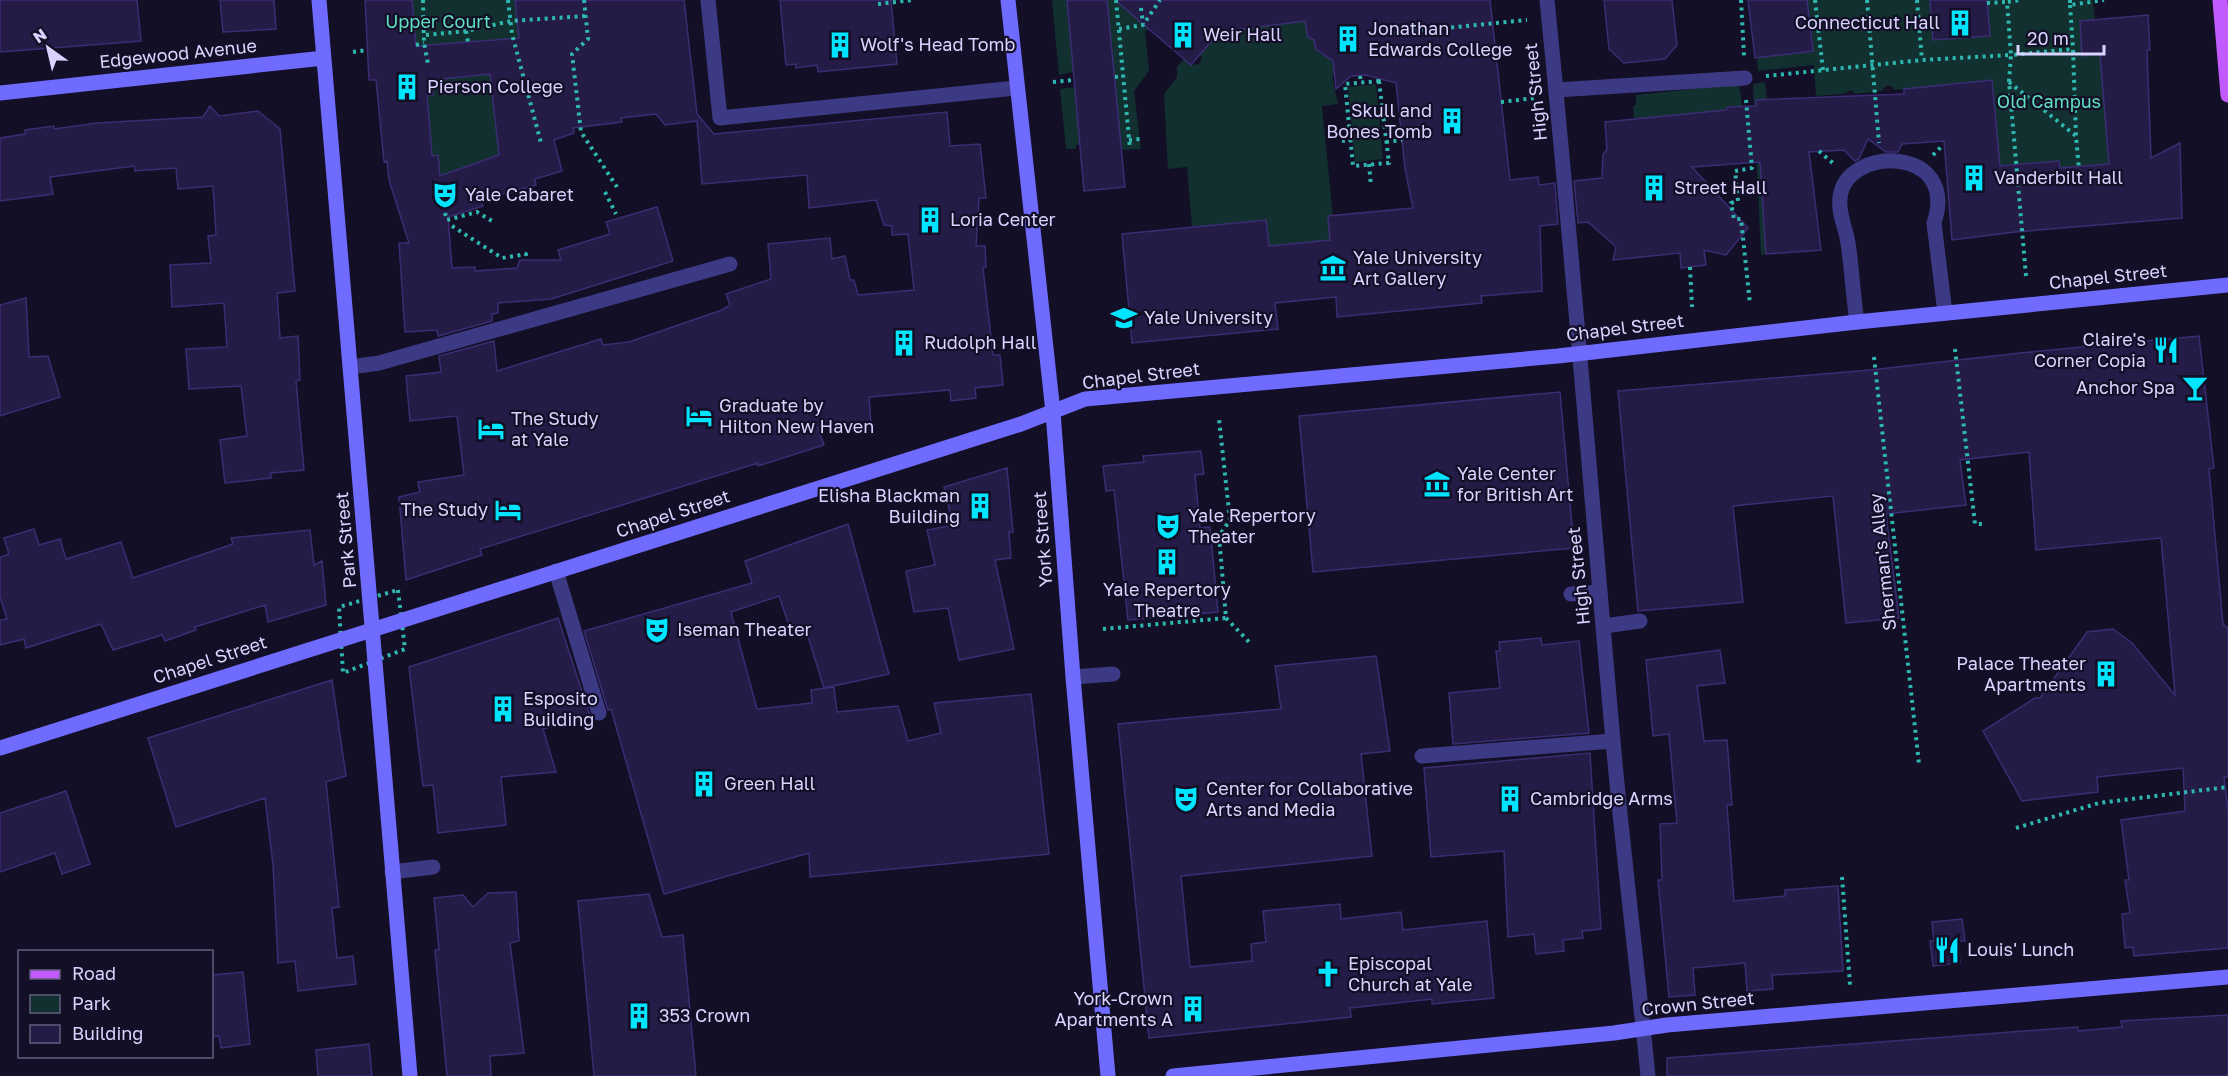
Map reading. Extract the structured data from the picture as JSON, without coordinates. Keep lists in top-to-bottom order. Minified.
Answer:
{"streets":{"main road":["Edgewood Avenue","Chapel Street","York Street","Park Street","Crown Street"],"street":["High Street"],"path":["Sherman's Alley"]},"crossings":[["Edgewood Avenue","Park Street"],["High Street","Chapel Street"],["High Street","Crown Street"],["Chapel Street","York Street"],["Chapel Street","Park Street"]],"parks":["Upper Court","Old Campus"],"places":{"building":["Connecticut Hall","Weir Hall","Jonathan Edwards College","Wolf's Head Tomb","Pierson College","Skull and Bones Tomb","Vanderbilt Hall","Street Hall","Loria Center","Rudolph Hall","Elisha Blackman Building","Yale Repertory Theatre","Palace Theater Apartments","Esposito Building","Green Hall","Cambridge Arms","York-Crown Apartments A","353 Crown"],"theatre":["Yale Cabaret","Yale Repertory Theater","Iseman Theater","Center for Collaborative Arts and Media"],"museum":["Yale University Art Gallery","Yale Center for British Art"],"school or university":["Yale University"],"restaurant":["Claire's Corner Copia","Louis' Lunch"],"bar":["Anchor Spa"],"hotel":["Graduate by Hilton New Haven","The Study at Yale","The Study"],"church":["Episcopal Church at Yale"]},"legend":["Road","Park","Building"],"scale_bar":"20 m","north":"top left"}
